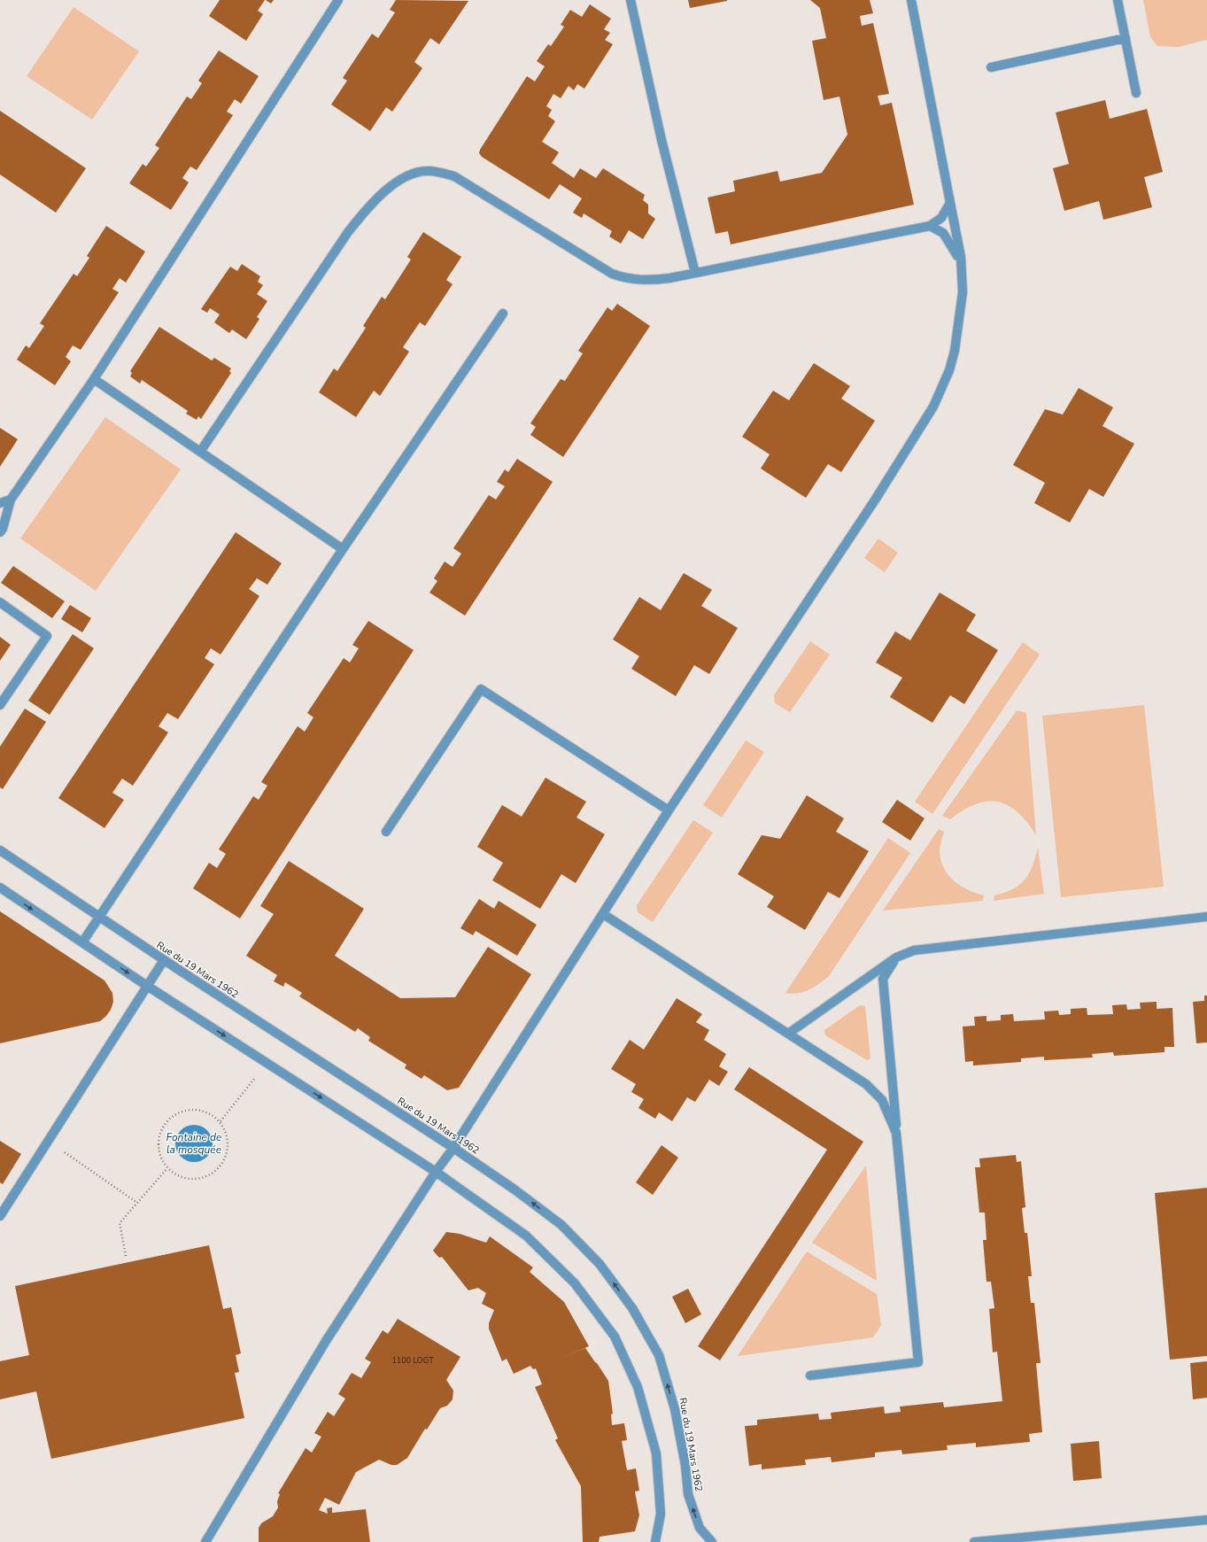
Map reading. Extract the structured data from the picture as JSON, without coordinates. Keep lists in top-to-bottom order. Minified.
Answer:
{"streets":{"street":["Rue du 19 Mars 1962"]},"water":["Fontaine de la mosquée"],"house_numbers":["1100 LOGT"]}
